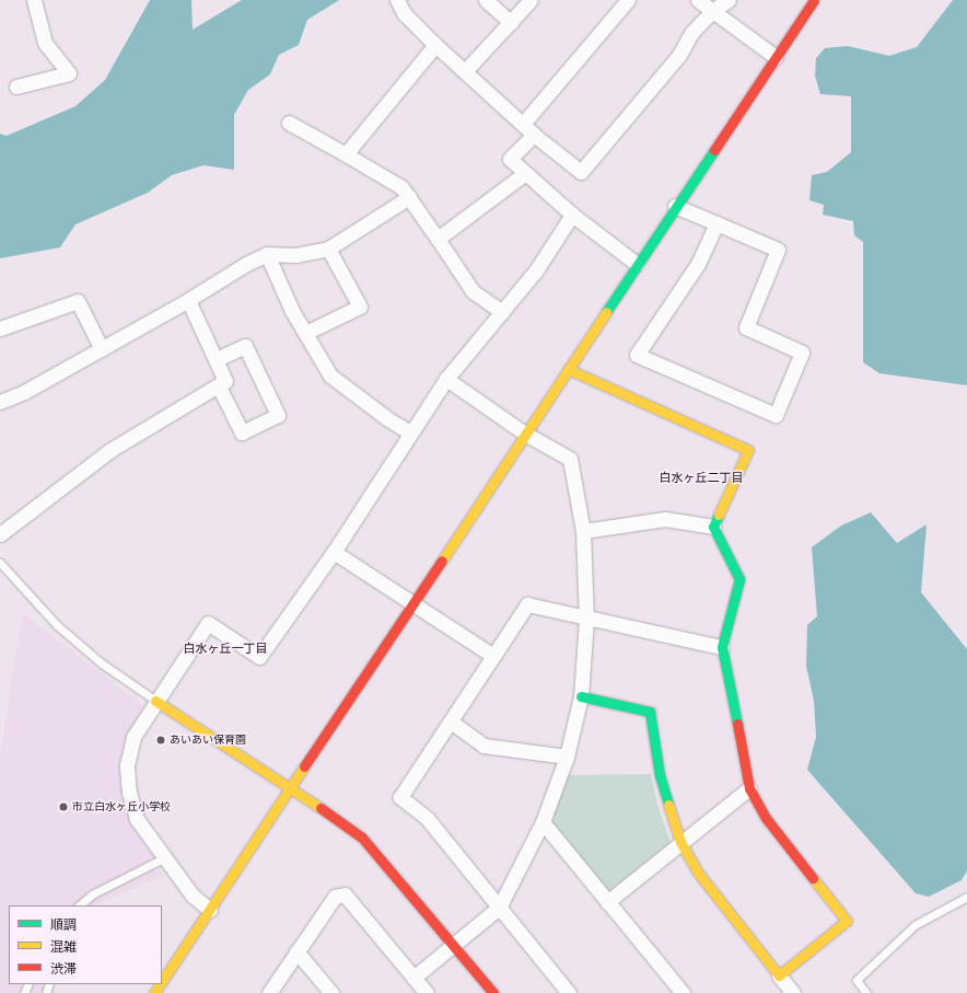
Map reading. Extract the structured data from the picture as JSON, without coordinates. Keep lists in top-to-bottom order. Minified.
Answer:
{"districts":["白水ヶ丘二丁目","白水ヶ丘一丁目"],"places":["あいあい保育園","市立白水ヶ丘小学校"],"legend":["順調","混雑","渋滞"]}
